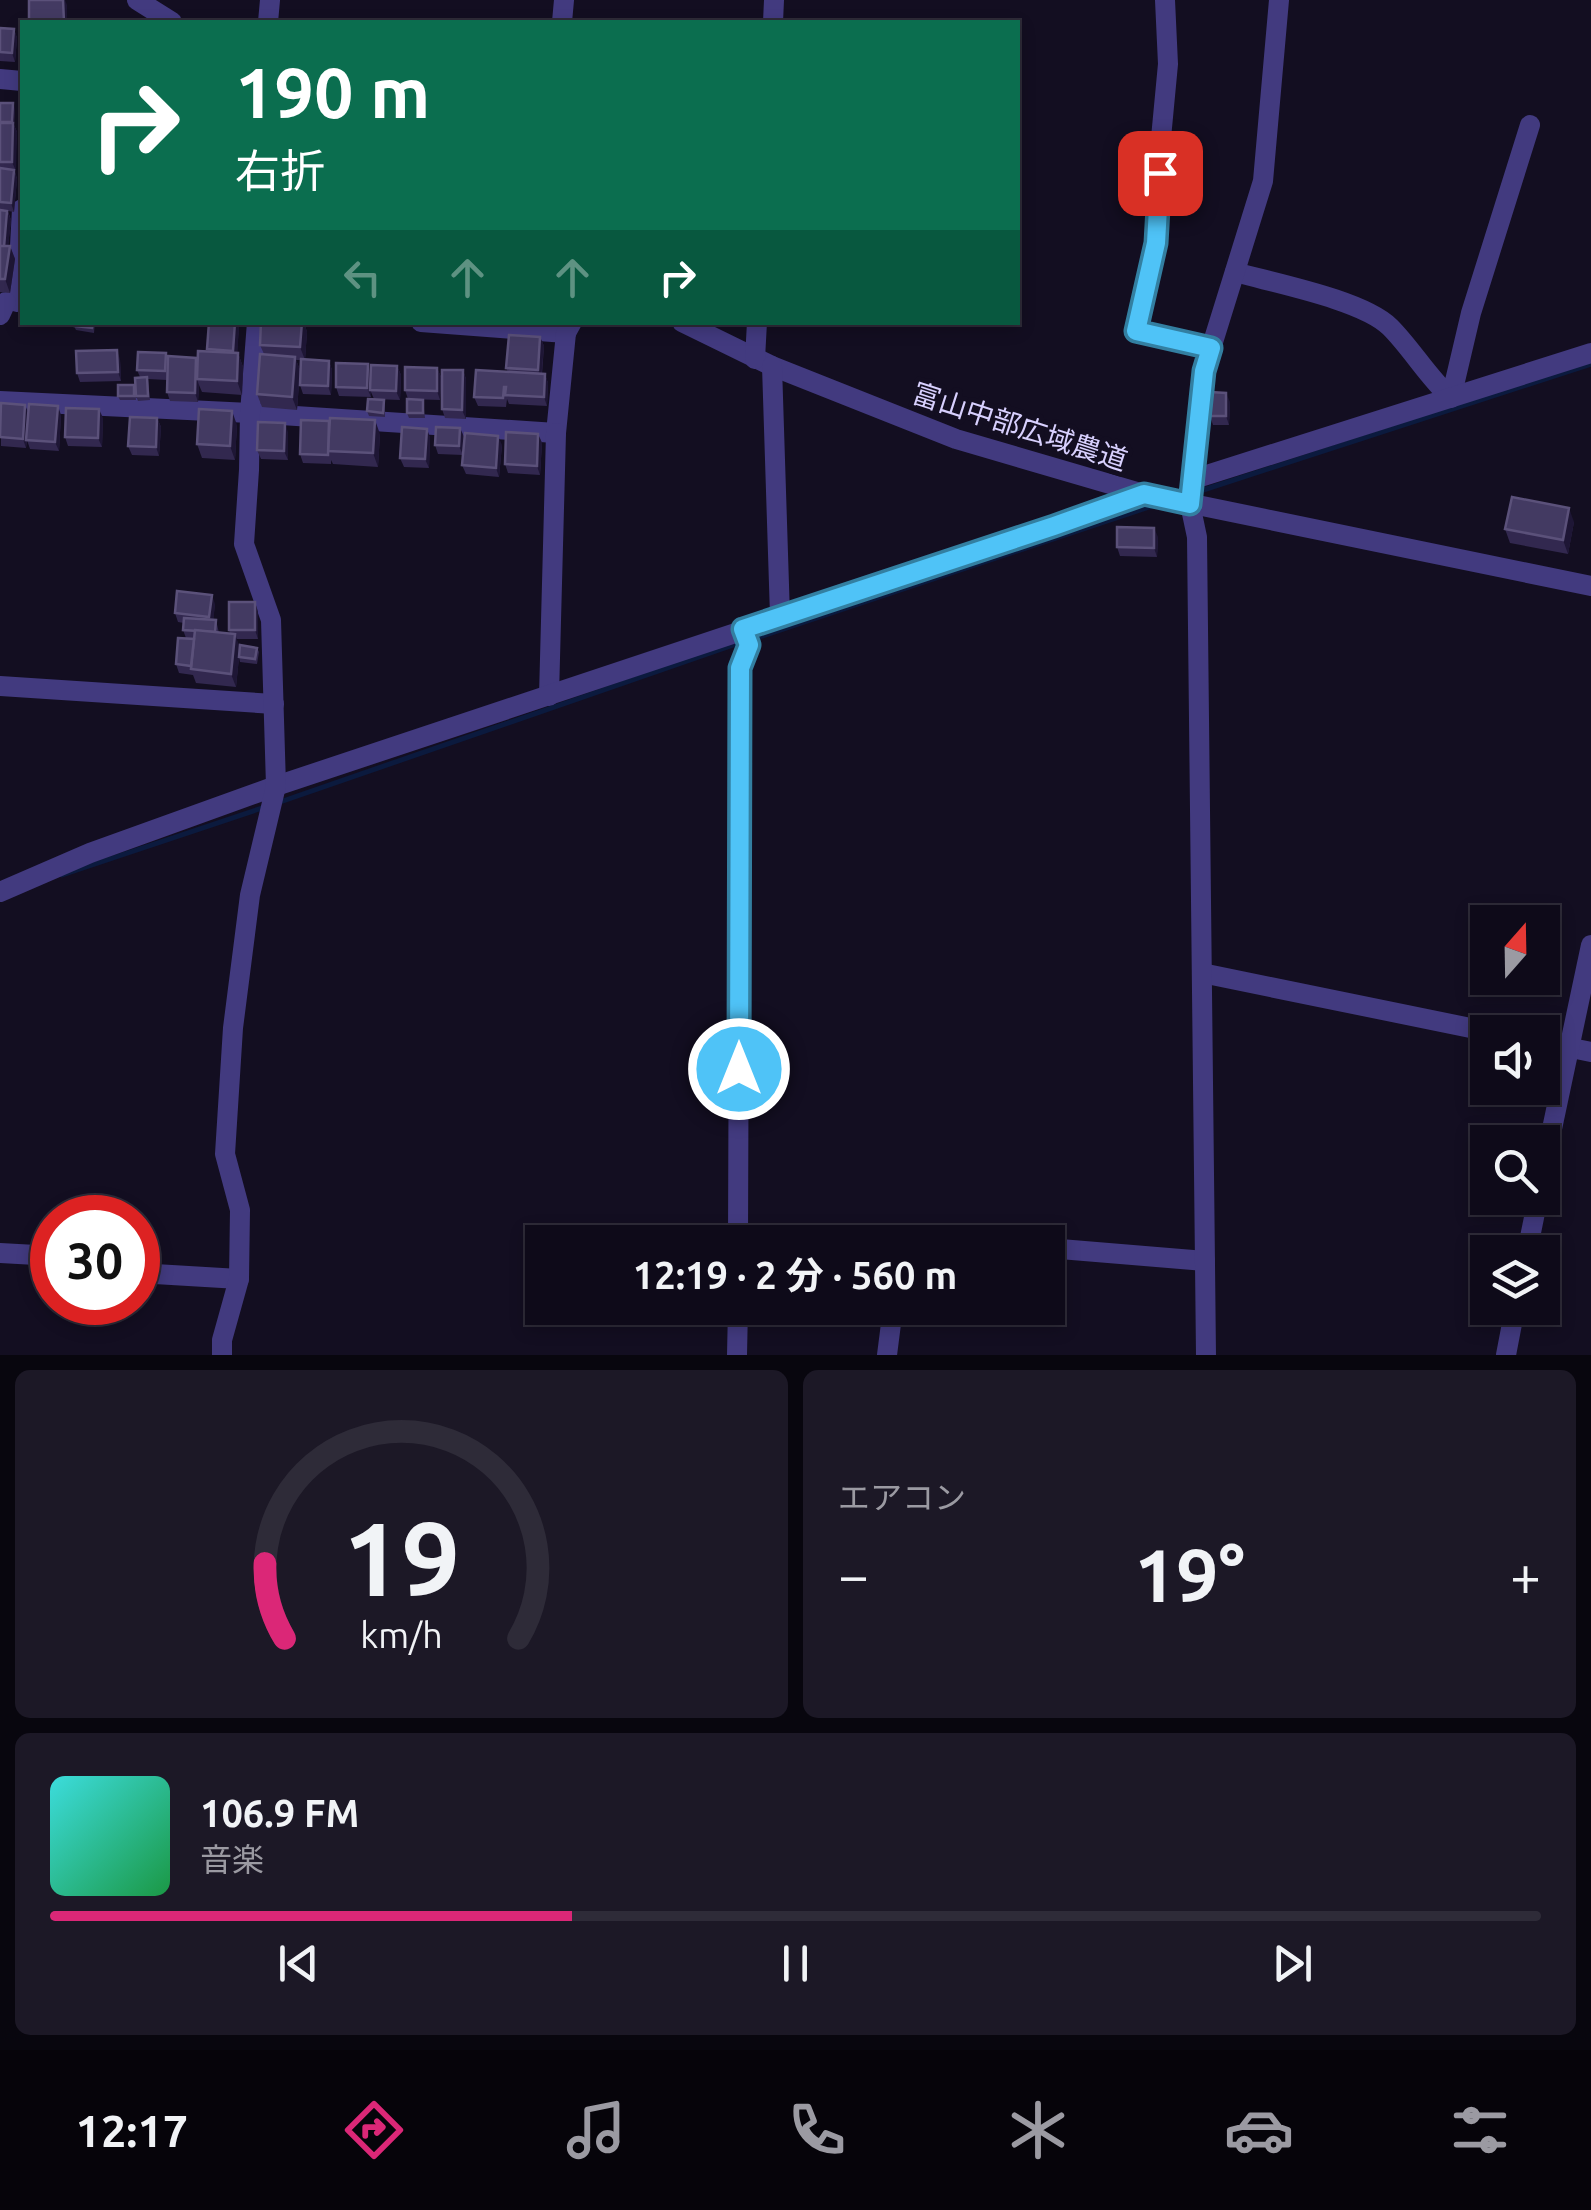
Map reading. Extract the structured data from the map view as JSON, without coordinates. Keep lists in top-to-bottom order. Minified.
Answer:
{"streets":{"street":["富山中部広域農道"]},"north":"top","page":{"turn":["190 m","右折"],"limit":"30","trip":"12:19 · 2 分 · 560 m","tile":"エアコン","heat":["−","19°","+"],"song":["106.9 FM","音楽"],"tabs":"12:17","gauge":["19","km/h"]}}
